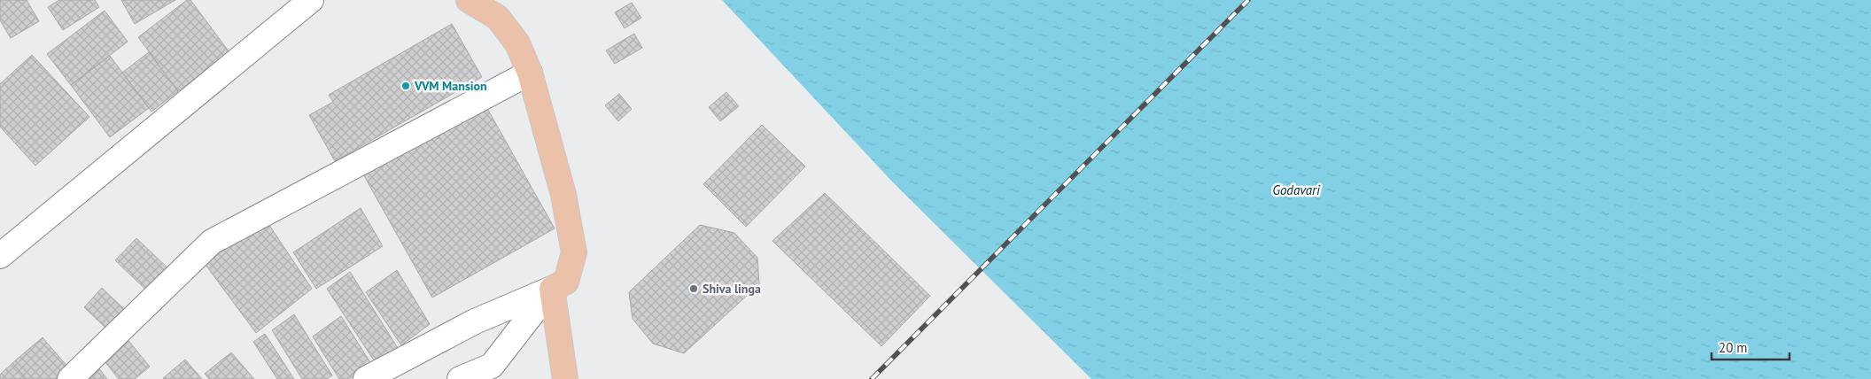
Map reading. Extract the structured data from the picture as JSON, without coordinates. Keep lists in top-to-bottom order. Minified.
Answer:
{"water":["Godavari"],"places":["VVM Mansion","Shiva linga"],"scale_bar":"20 m"}
